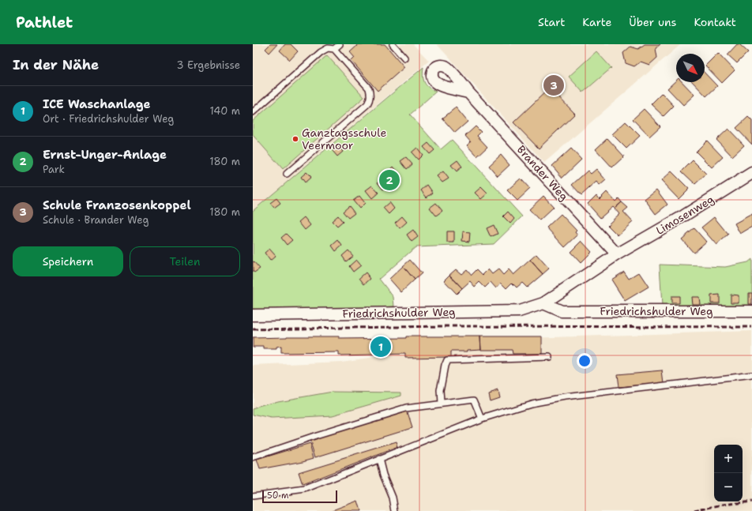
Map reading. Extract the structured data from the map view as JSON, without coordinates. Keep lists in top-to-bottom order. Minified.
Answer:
{"streets":{"street":["Brander Weg","Limosenweg","Friedrichshulder Weg"]},"crossings":[["Brander Weg","Limosenweg"],["Brander Weg","Friedrichshulder Weg"],["Limosenweg","Friedrichshulder Weg"]],"places":["Ganztagsschule Veermoor"],"scale_bar":"50 m","north":"bottom right","page":{"header":"Pathlet","nav":["Start","Karte","Über uns","Kontakt"],"heading":["In der Nähe","3 Ergebnisse"],"pins":["3","2","1"],"list":[{"mark":"1","name":"ICE Waschanlage","note":"Ort · Friedrichshulder Weg","value":"140 m"},{"mark":"2","name":"Ernst-Unger-Anlage","note":"Park","value":"180 m"},{"mark":"3","name":"Schule Franzosenkoppel","note":"Schule · Brander Weg","value":"180 m"}],"buttons":["Speichern","Teilen"],"map_buttons":["+","−"],"scale":"50 m"}}
